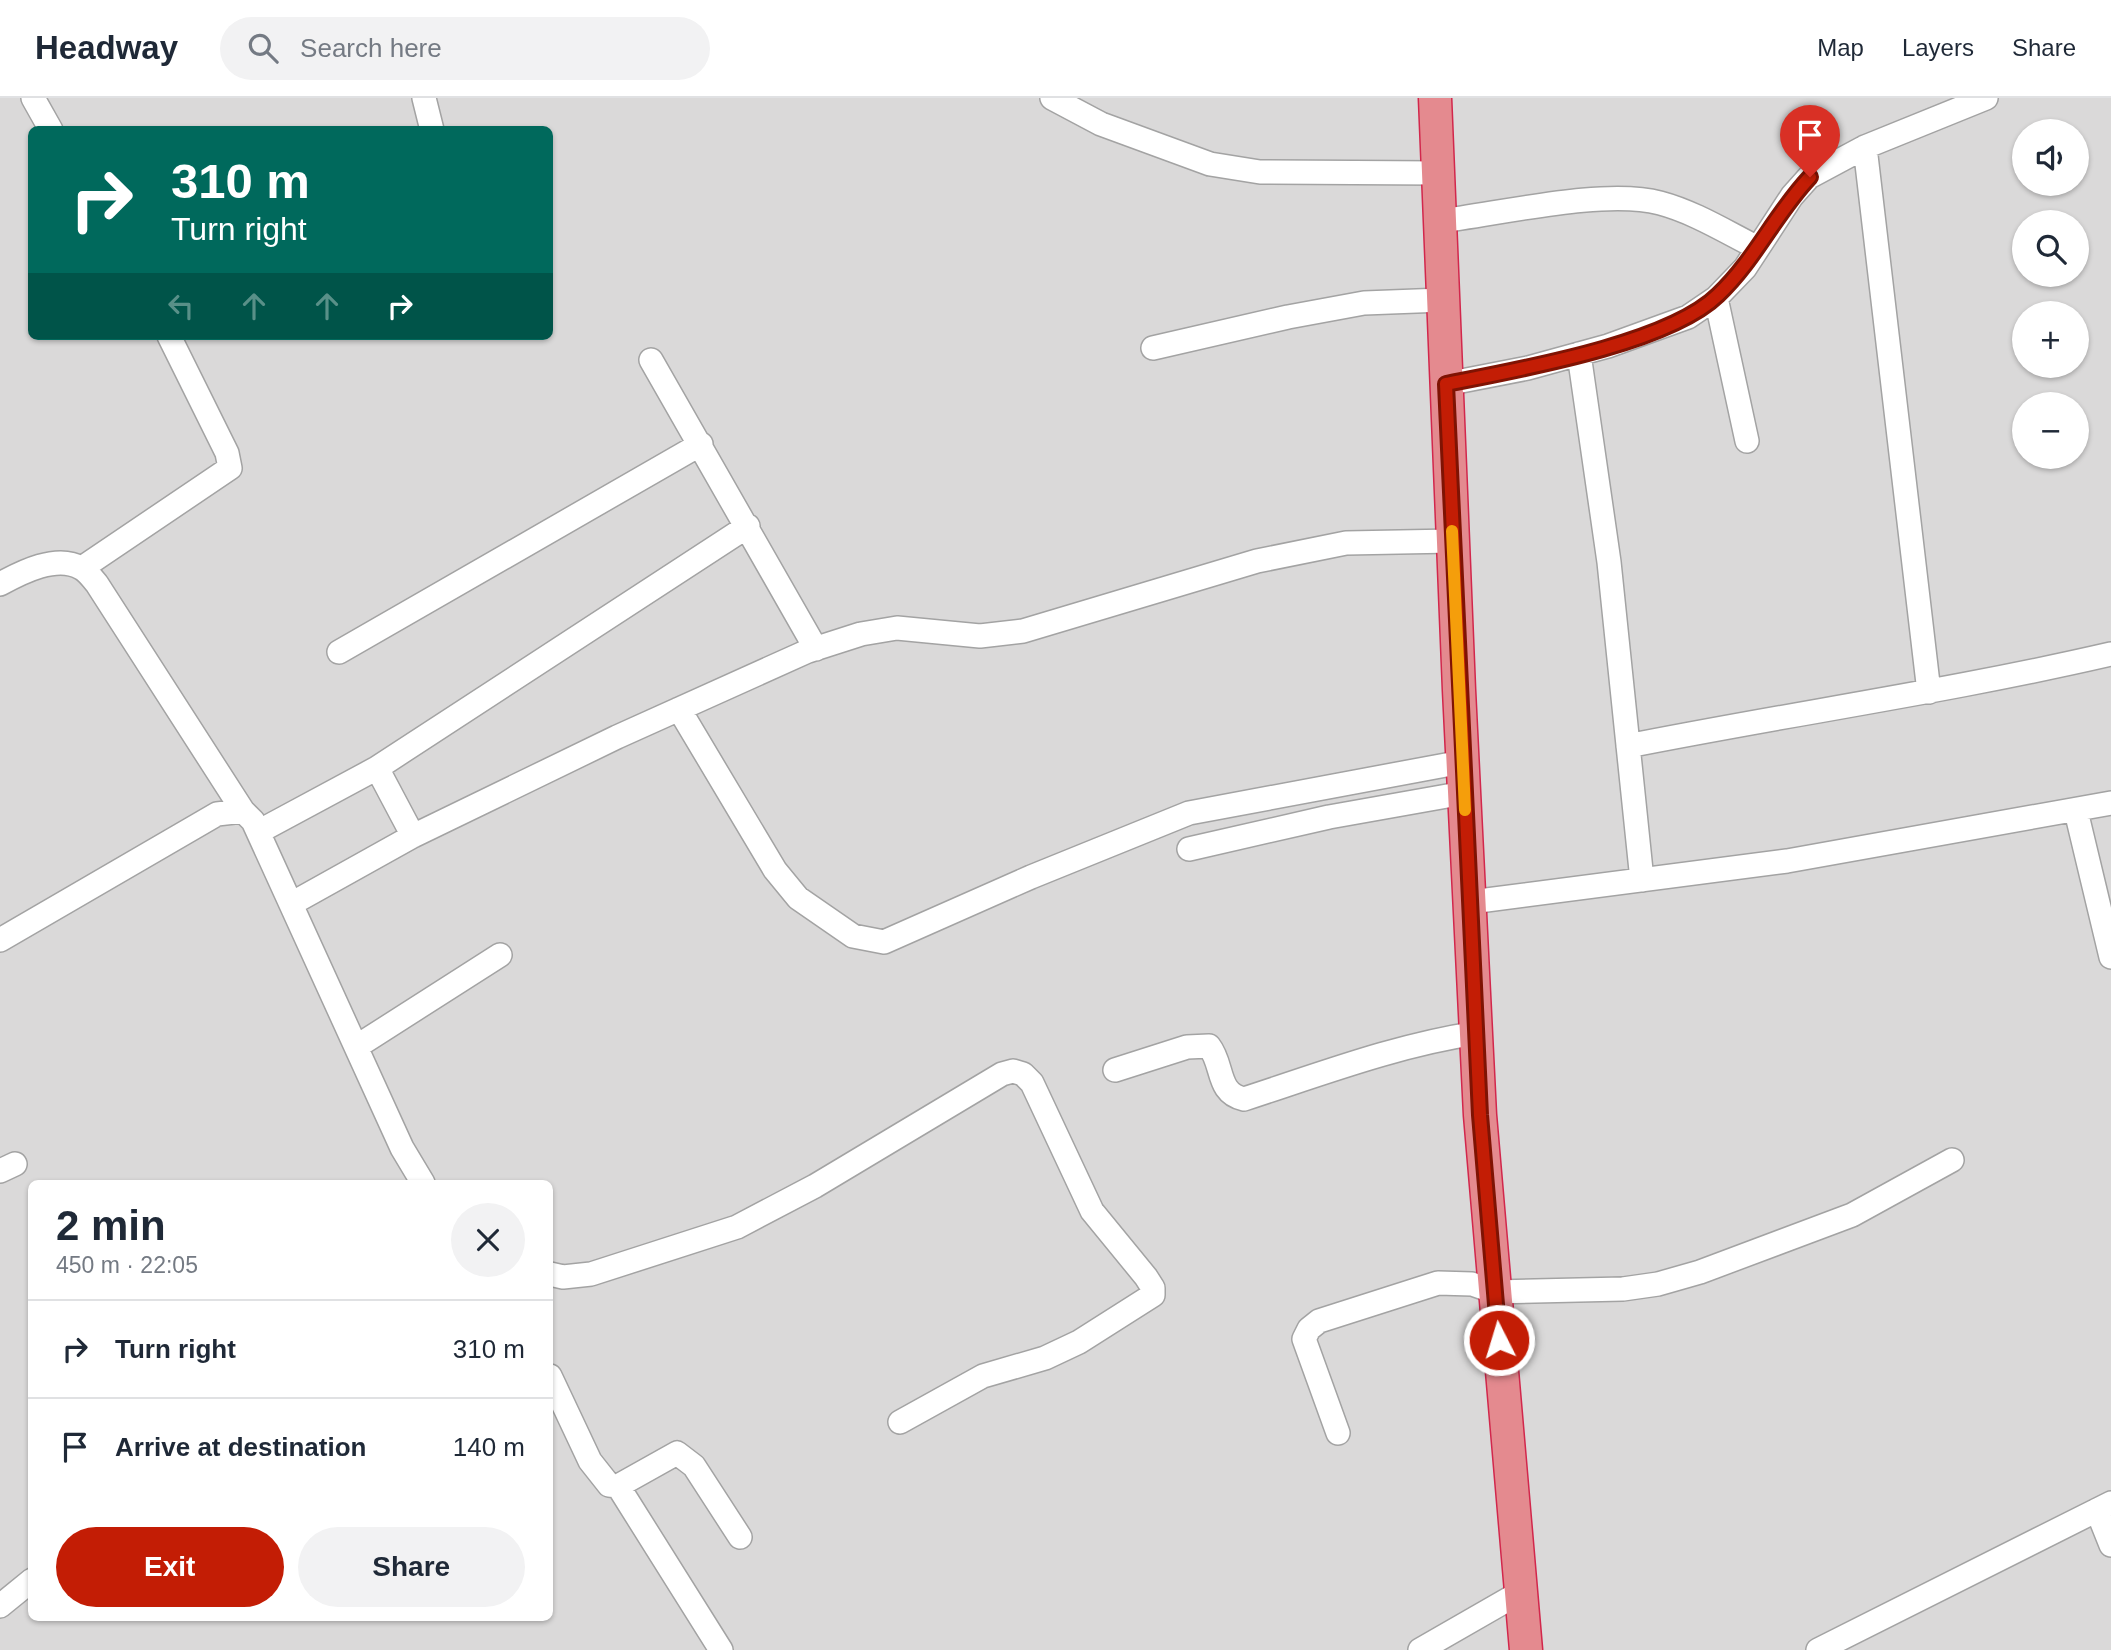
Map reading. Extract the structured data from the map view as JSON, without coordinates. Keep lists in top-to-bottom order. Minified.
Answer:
{"page":{"header":"Headway","search":"Search here","nav":["Map","Layers","Share"],"map_buttons":["+","−"],"turn":["310 m","Turn right"],"heading":["2 min","450 m · 22:05"],"list":[{"name":"Turn right","value":"310 m"},{"name":"Arrive at destination","value":"140 m"}],"buttons":["Exit","Share"]}}
